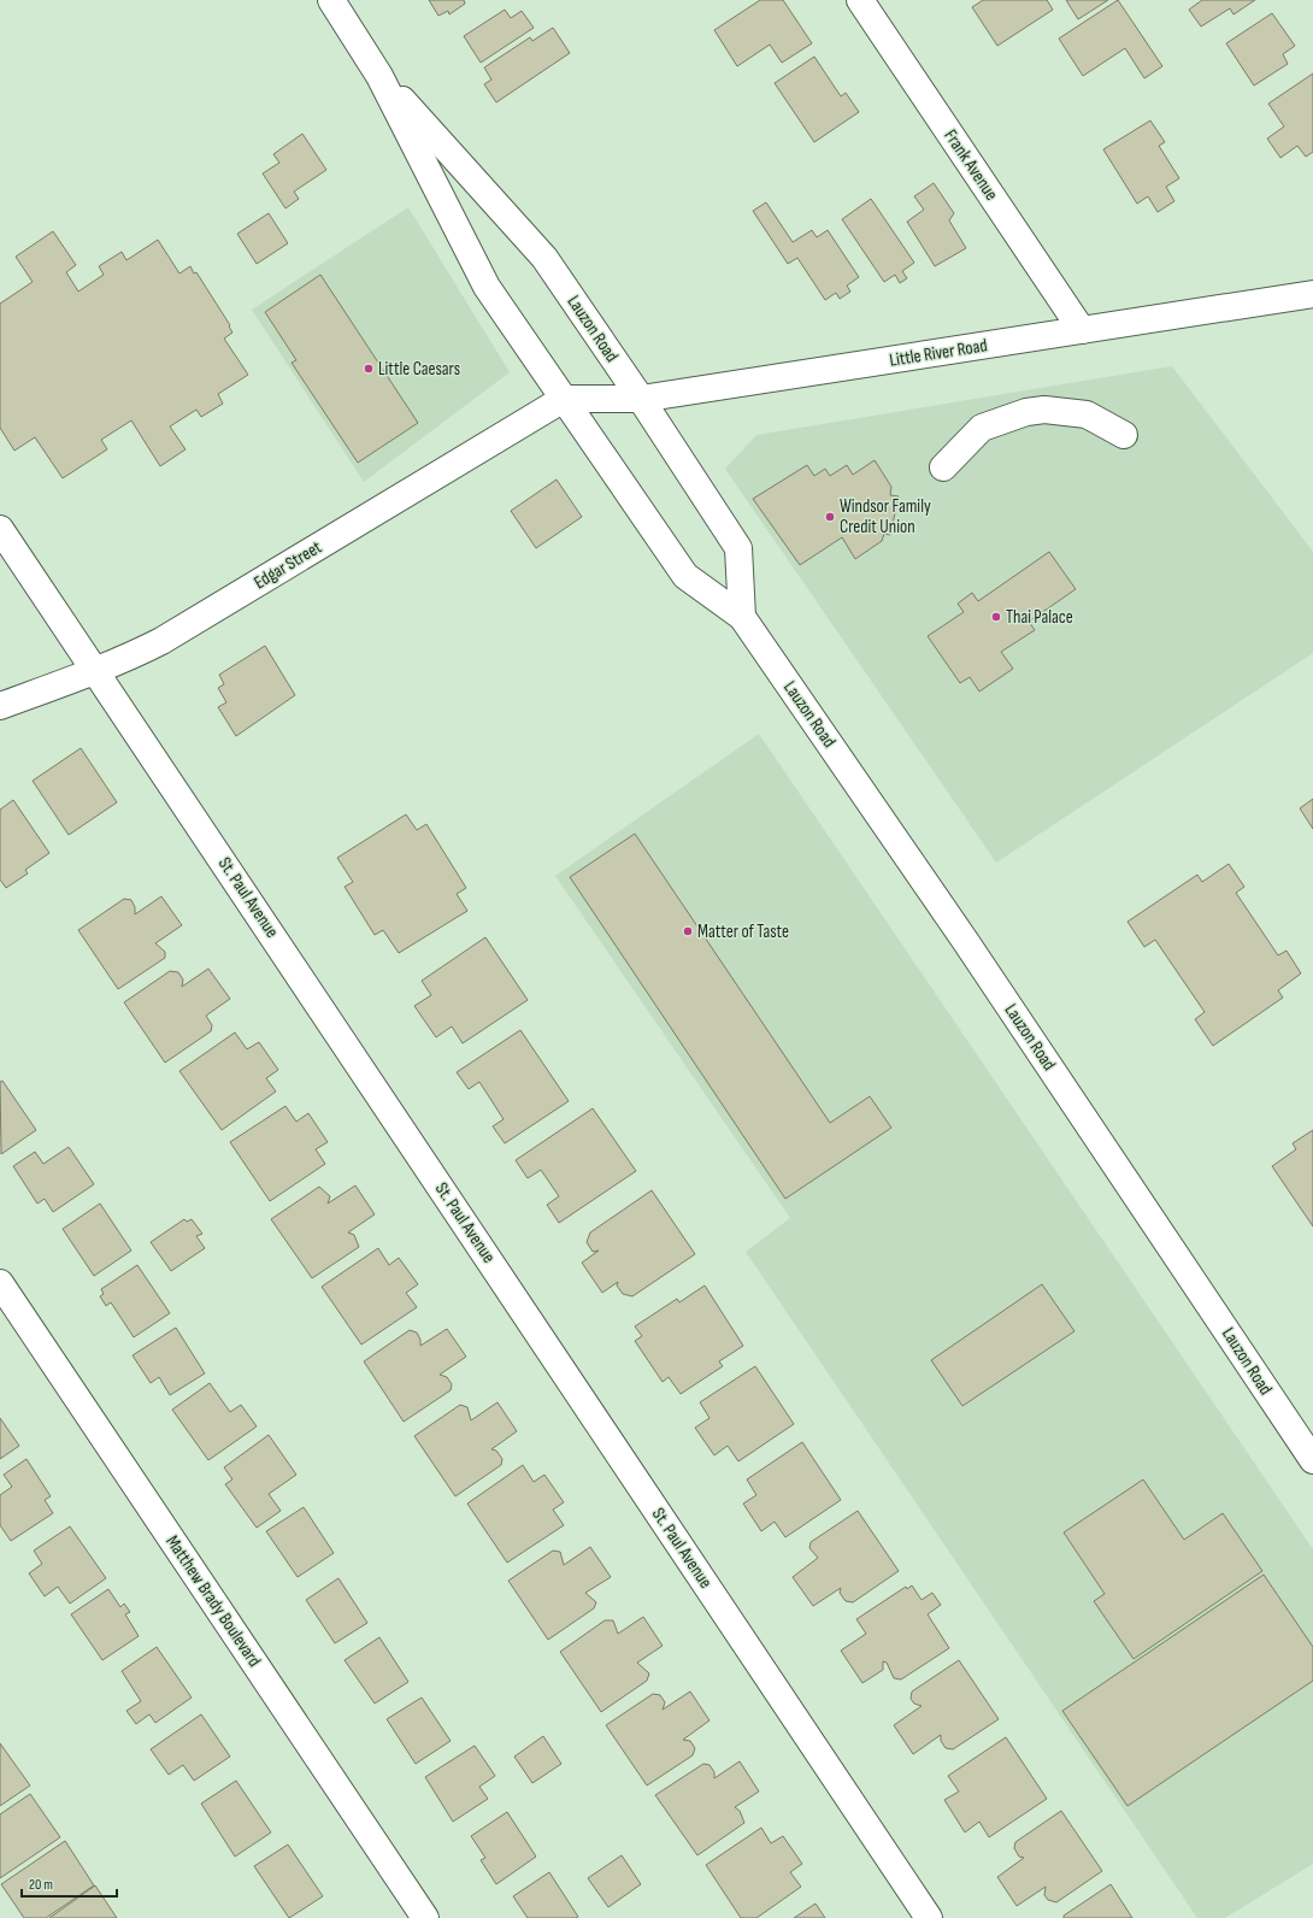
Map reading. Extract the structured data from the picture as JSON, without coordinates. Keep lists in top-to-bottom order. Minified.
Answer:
{"streets":{"street":["Frank Avenue","Lauzon Road","Little River Road","Edgar Street","St. Paul Avenue","Matthew Brady Boulevard"]},"crossings":[["Frank Avenue","Little River Road"],["Lauzon Road","Little River Road"],["Lauzon Road","Edgar Street"],["Little River Road","Edgar Street"],["Edgar Street","St. Paul Avenue"]],"places":["Little Caesars","Windsor Family Credit Union","Thai Palace","Matter of Taste"],"scale_bar":"20 m"}
